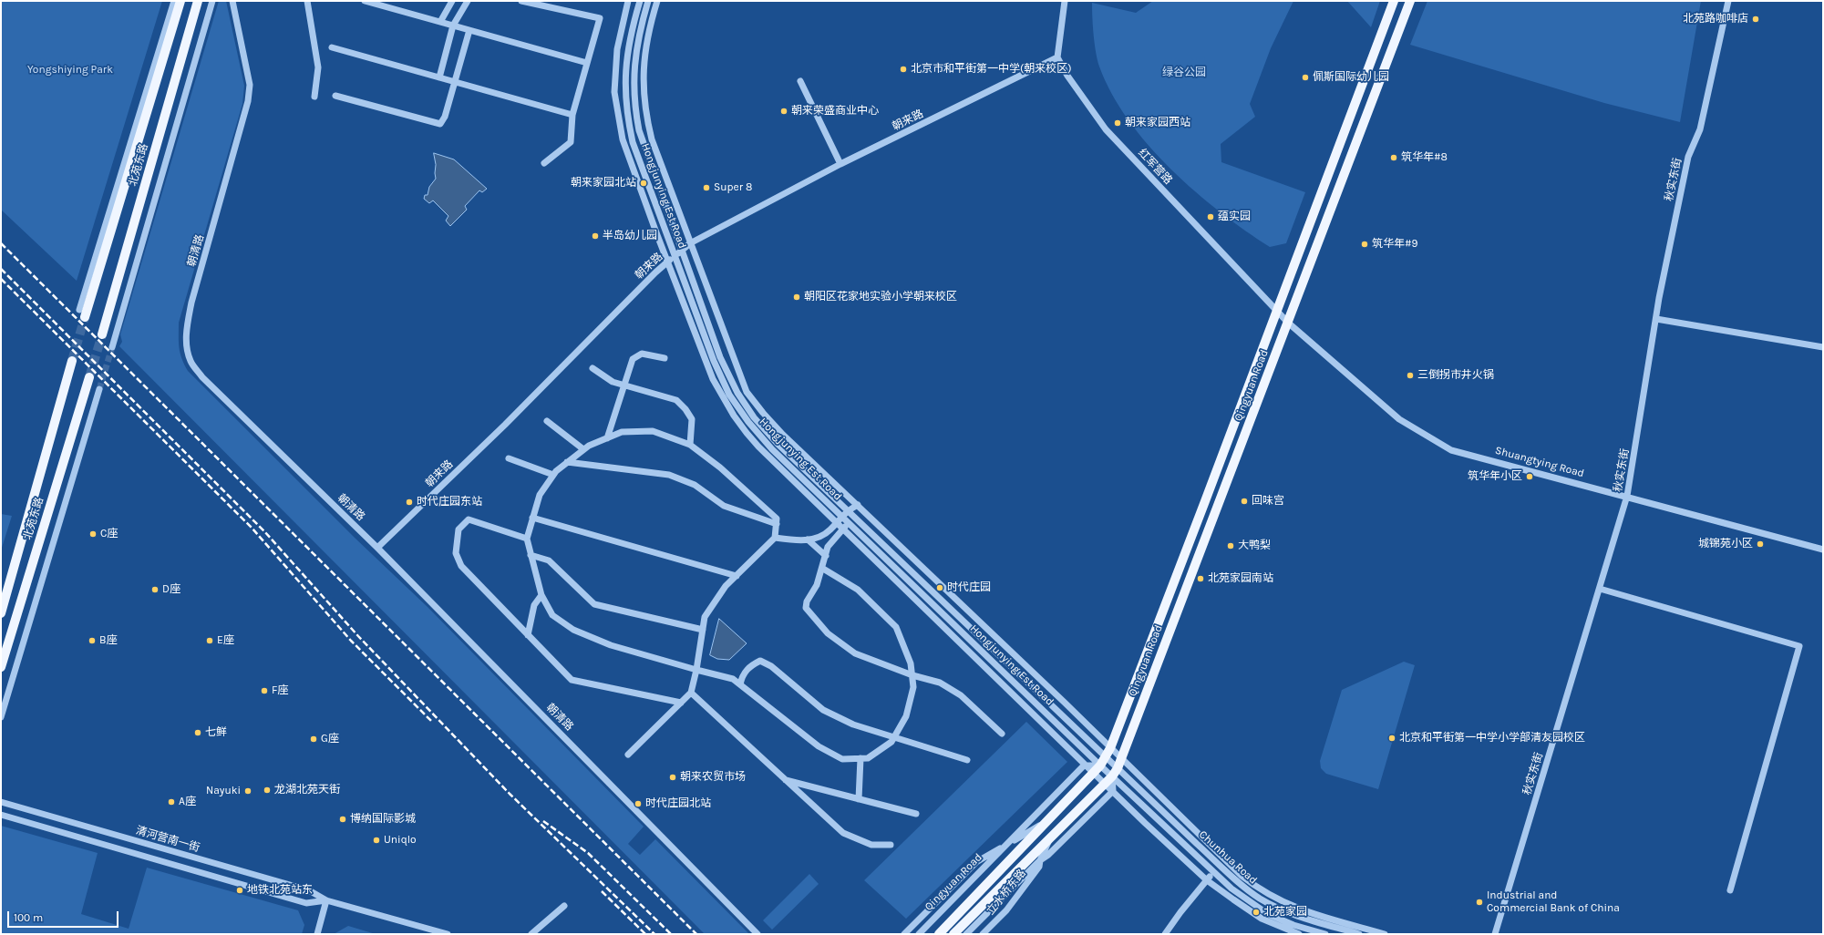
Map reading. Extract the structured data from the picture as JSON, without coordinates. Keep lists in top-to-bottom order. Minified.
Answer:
{"streets":{"main road":["北苑东路","Qingyuan Road"],"street":["朝来路","红军营路","秋实东街","Hongjunying Est Road","朝清路","Shuangtying Road","清河营南一街","Chunhua Road","立水桥东路"]},"crossings":[["朝来路","红军营路"],["朝来路","Hongjunying Est Road"],["朝来路","朝清路"],["红军营路","Qingyuan Road"],["红军营路","Shuangtying Road"],["秋实东街","Shuangtying Road"],["Hongjunying Est Road","Qingyuan Road"],["Hongjunying Est Road","Chunhua Road"],["Qingyuan Road","Shuangtying Road"],["Qingyuan Road","Chunhua Road"],["Qingyuan Road","立水桥东路"]],"parks":["Yongshiying Park","绿谷公园"],"places":["北苑路咖啡店","北京市和平街第一中学(朝来校区)","佩斯国际幼儿园","朝来荣盛商业中心","朝来家园西站","筑华年#8","朝来家园北站","Super 8","蕴实园","半岛幼儿园","筑华年#9","朝阳区花家地实验小学朝来校区","三倒拐市井火锅","筑华年小区","回味宫","时代庄园东站","C座","城锦苑小区","大鸭梨","北苑家园南站","时代庄园","D座","B座","E座","F座","七鲜","北京和平街第一中学小学部清友园校区","G座","朝来农贸市场","龙湖北苑天街","Nayuki","A座","时代庄园北站","博纳国际影城","Uniqlo","地铁北苑站东","Industrial and Commercial Bank of China","北苑家园"],"scale_bar":"100 m"}
